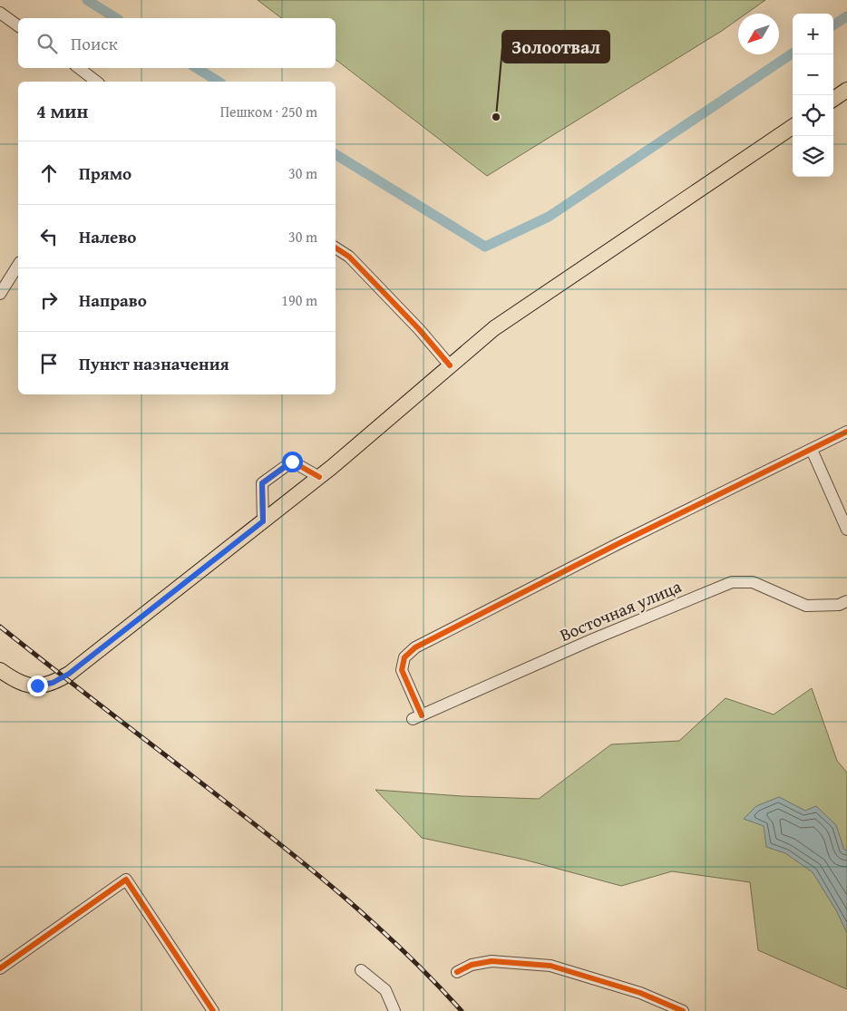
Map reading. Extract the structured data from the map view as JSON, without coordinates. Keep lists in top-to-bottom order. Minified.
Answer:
{"streets":{"street":["Восточная улица"]},"places":["Золоотвал"],"north":"bottom left","page":{"map_buttons":["+","−"],"search":"Поиск","heading":["4 мин","Пешком · 250 m"],"list":[["Прямо","30 m"],["Налево","30 m"],["Направо","190 m"],"Пункт назначения"]}}
